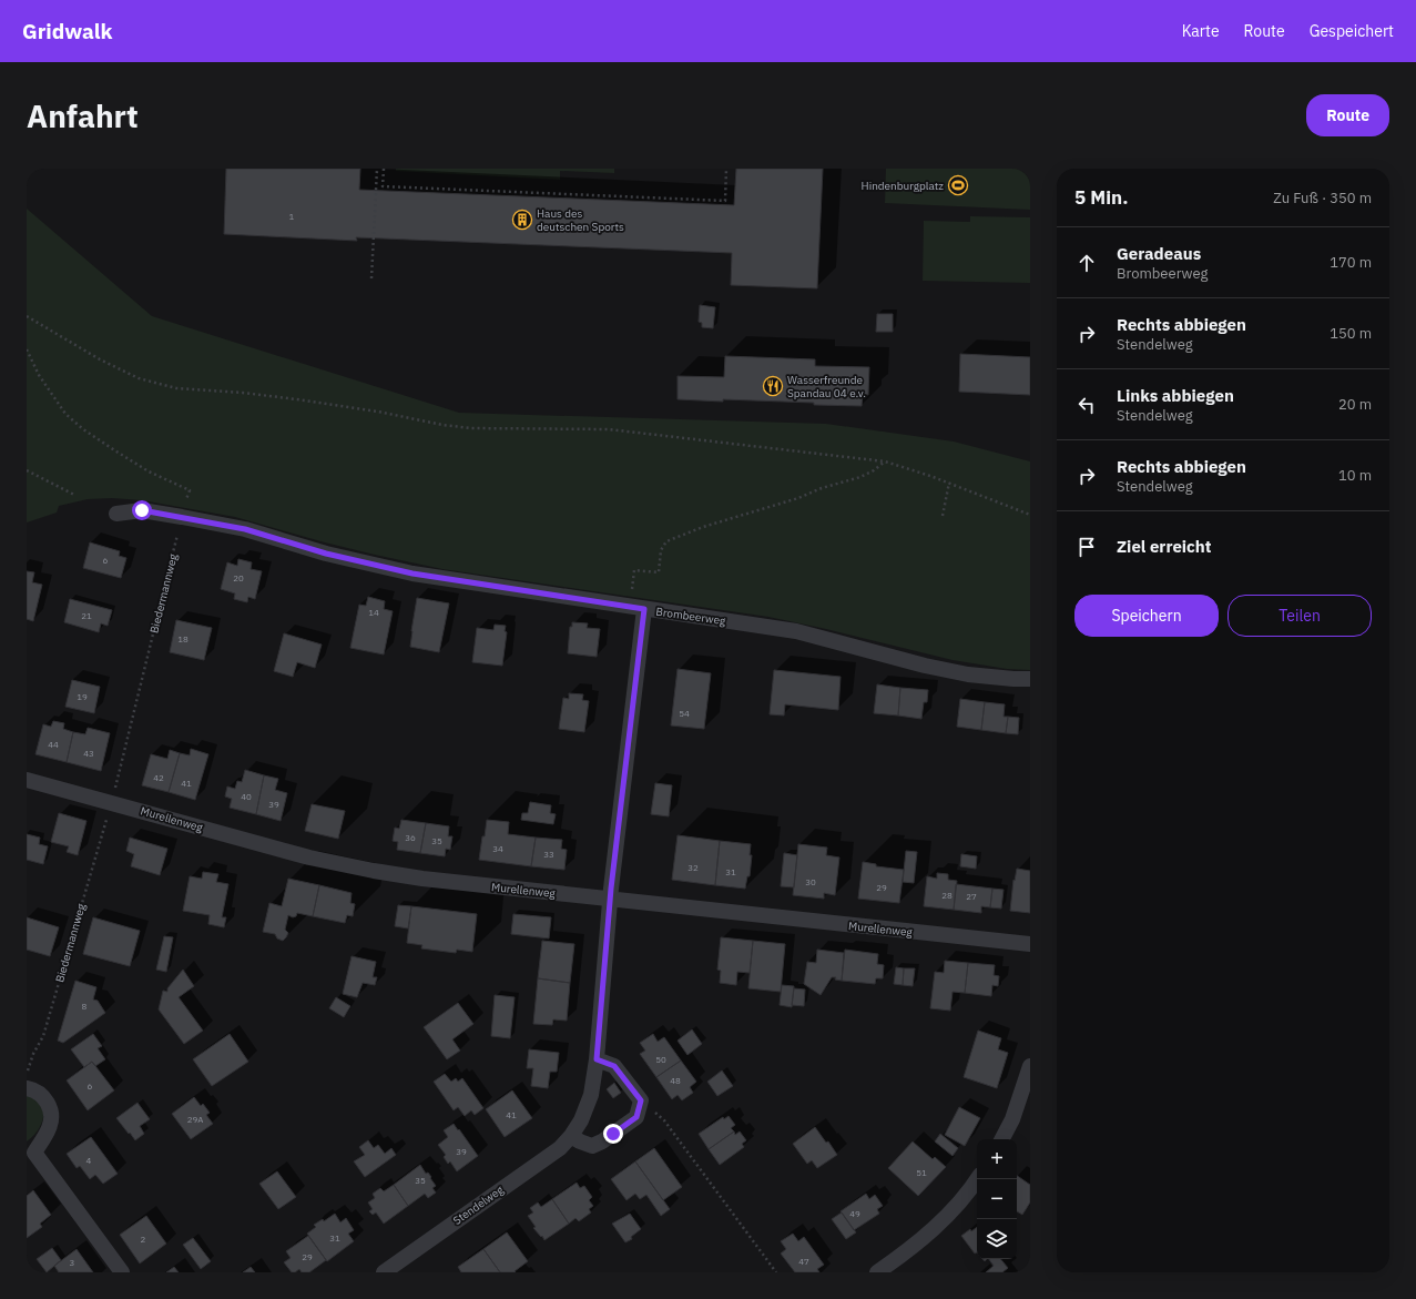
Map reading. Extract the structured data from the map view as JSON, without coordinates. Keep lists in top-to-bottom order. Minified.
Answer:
{"streets":{"street":["Brombeerweg","Murellenweg","Stendelweg"],"path":["Biedermannweg"]},"crossings":[["Brombeerweg","Stendelweg"],["Murellenweg","Stendelweg"]],"places":{"sports":["Hindenburgplatz"],"building":["Haus des deutschen Sports"],"restaurant":["Wasserfreunde Spandau 04 e.v."]},"house_numbers":["1","6","20","14","21","18","19","54","44","43","42","41","40","39","36","35","34","33","32","31","30","29","28","27","8","50","48","6","41","29A","39","4","51","35","49","31","2","29","47","3"],"page":{"header":"Gridwalk","nav":["Karte","Route","Gespeichert"],"buttons":["Route",["Speichern","Teilen"]],"title":"Anfahrt","heading":["5 Min.","Zu Fuß · 350 m"],"list":[["Geradeaus","Brombeerweg","170 m"],["Rechts abbiegen","Stendelweg","150 m"],["Links abbiegen","Stendelweg","20 m"],["Rechts abbiegen","Stendelweg","10 m"],"Ziel erreicht"],"map_buttons":["+","−"]}}
